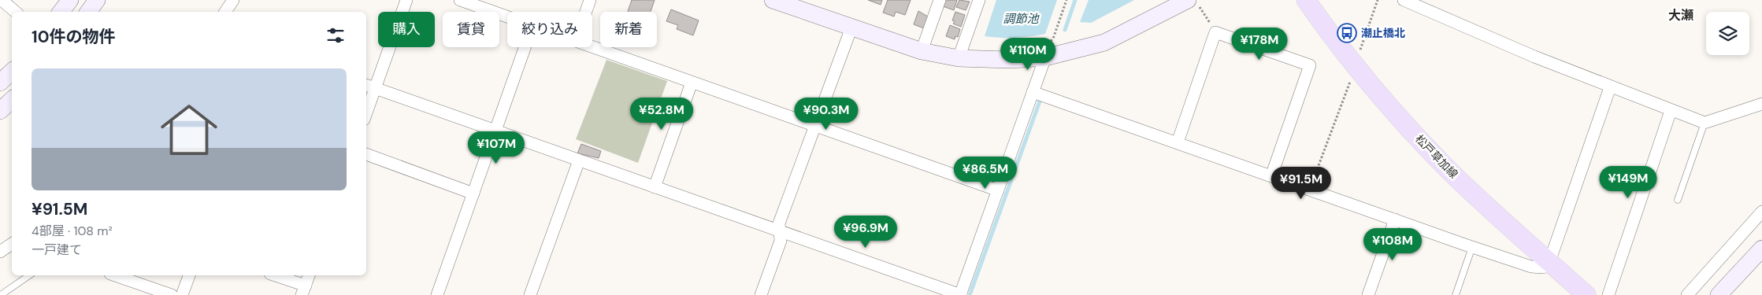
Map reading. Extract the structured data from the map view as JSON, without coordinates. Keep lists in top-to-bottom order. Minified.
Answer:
{"streets":{"main road":["松戸草加線"]},"districts":["大瀬"],"water":["調節池"],"places":{"bus stop":["潮止橋北"]},"page":{"chip":["購入","賃貸","絞り込み","新着"],"heading":"10件の物件","price":["¥178M","¥110M","¥52.8M","¥90.3M","¥107M","¥86.5M","¥149M","¥91.5M","¥96.9M","¥108M"],"list":[{"name":"¥91.5M","note":"4部屋 · 108 m² · 一戸建て"}]}}
